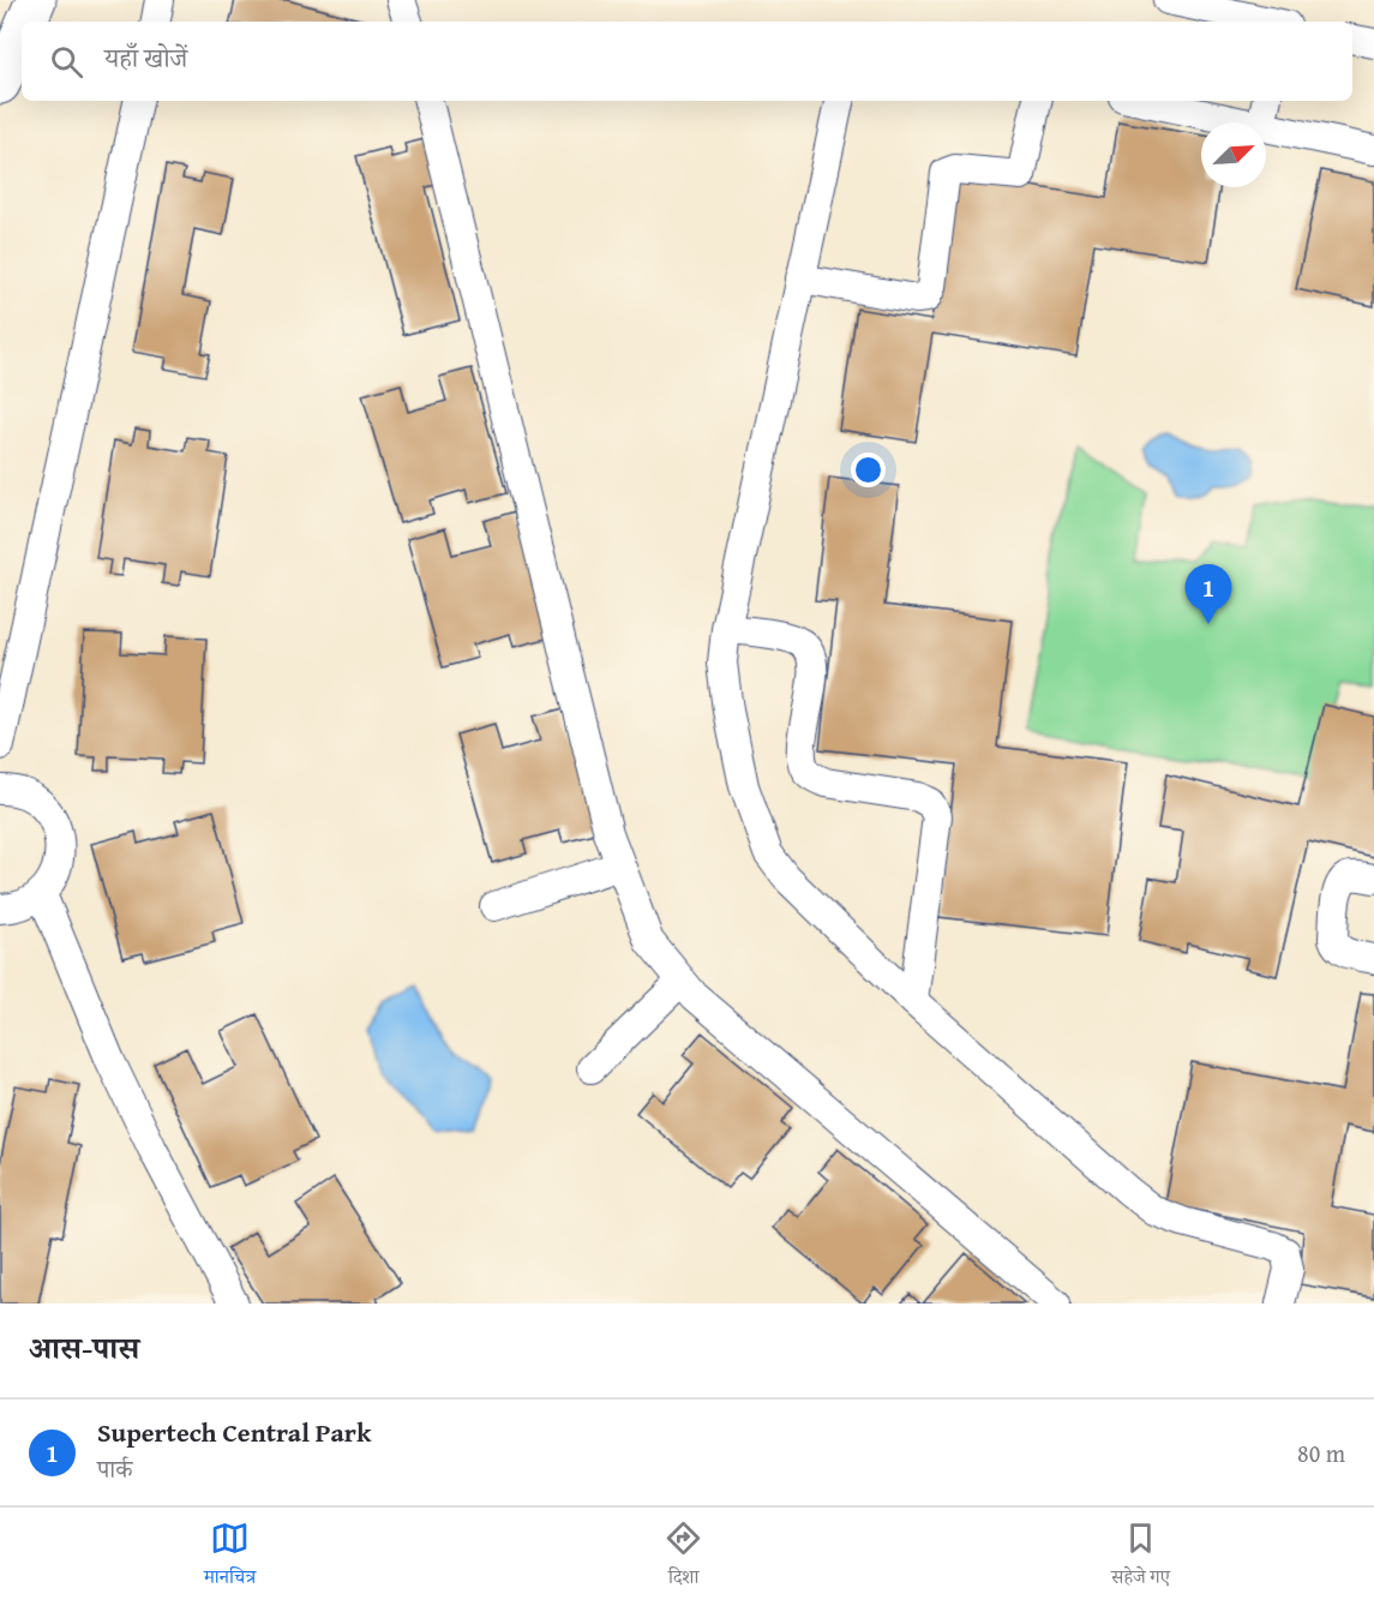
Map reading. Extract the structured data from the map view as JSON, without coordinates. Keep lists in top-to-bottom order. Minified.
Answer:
{"north":"top right","page":{"search":"यहाँ खोजें","pins":"1","heading":"आस-पास","list":[{"mark":"1","name":"Supertech Central Park","note":"पार्क","value":"80 m"}],"nav":["मानचित्र","दिशा","सहेजे गए"]}}
